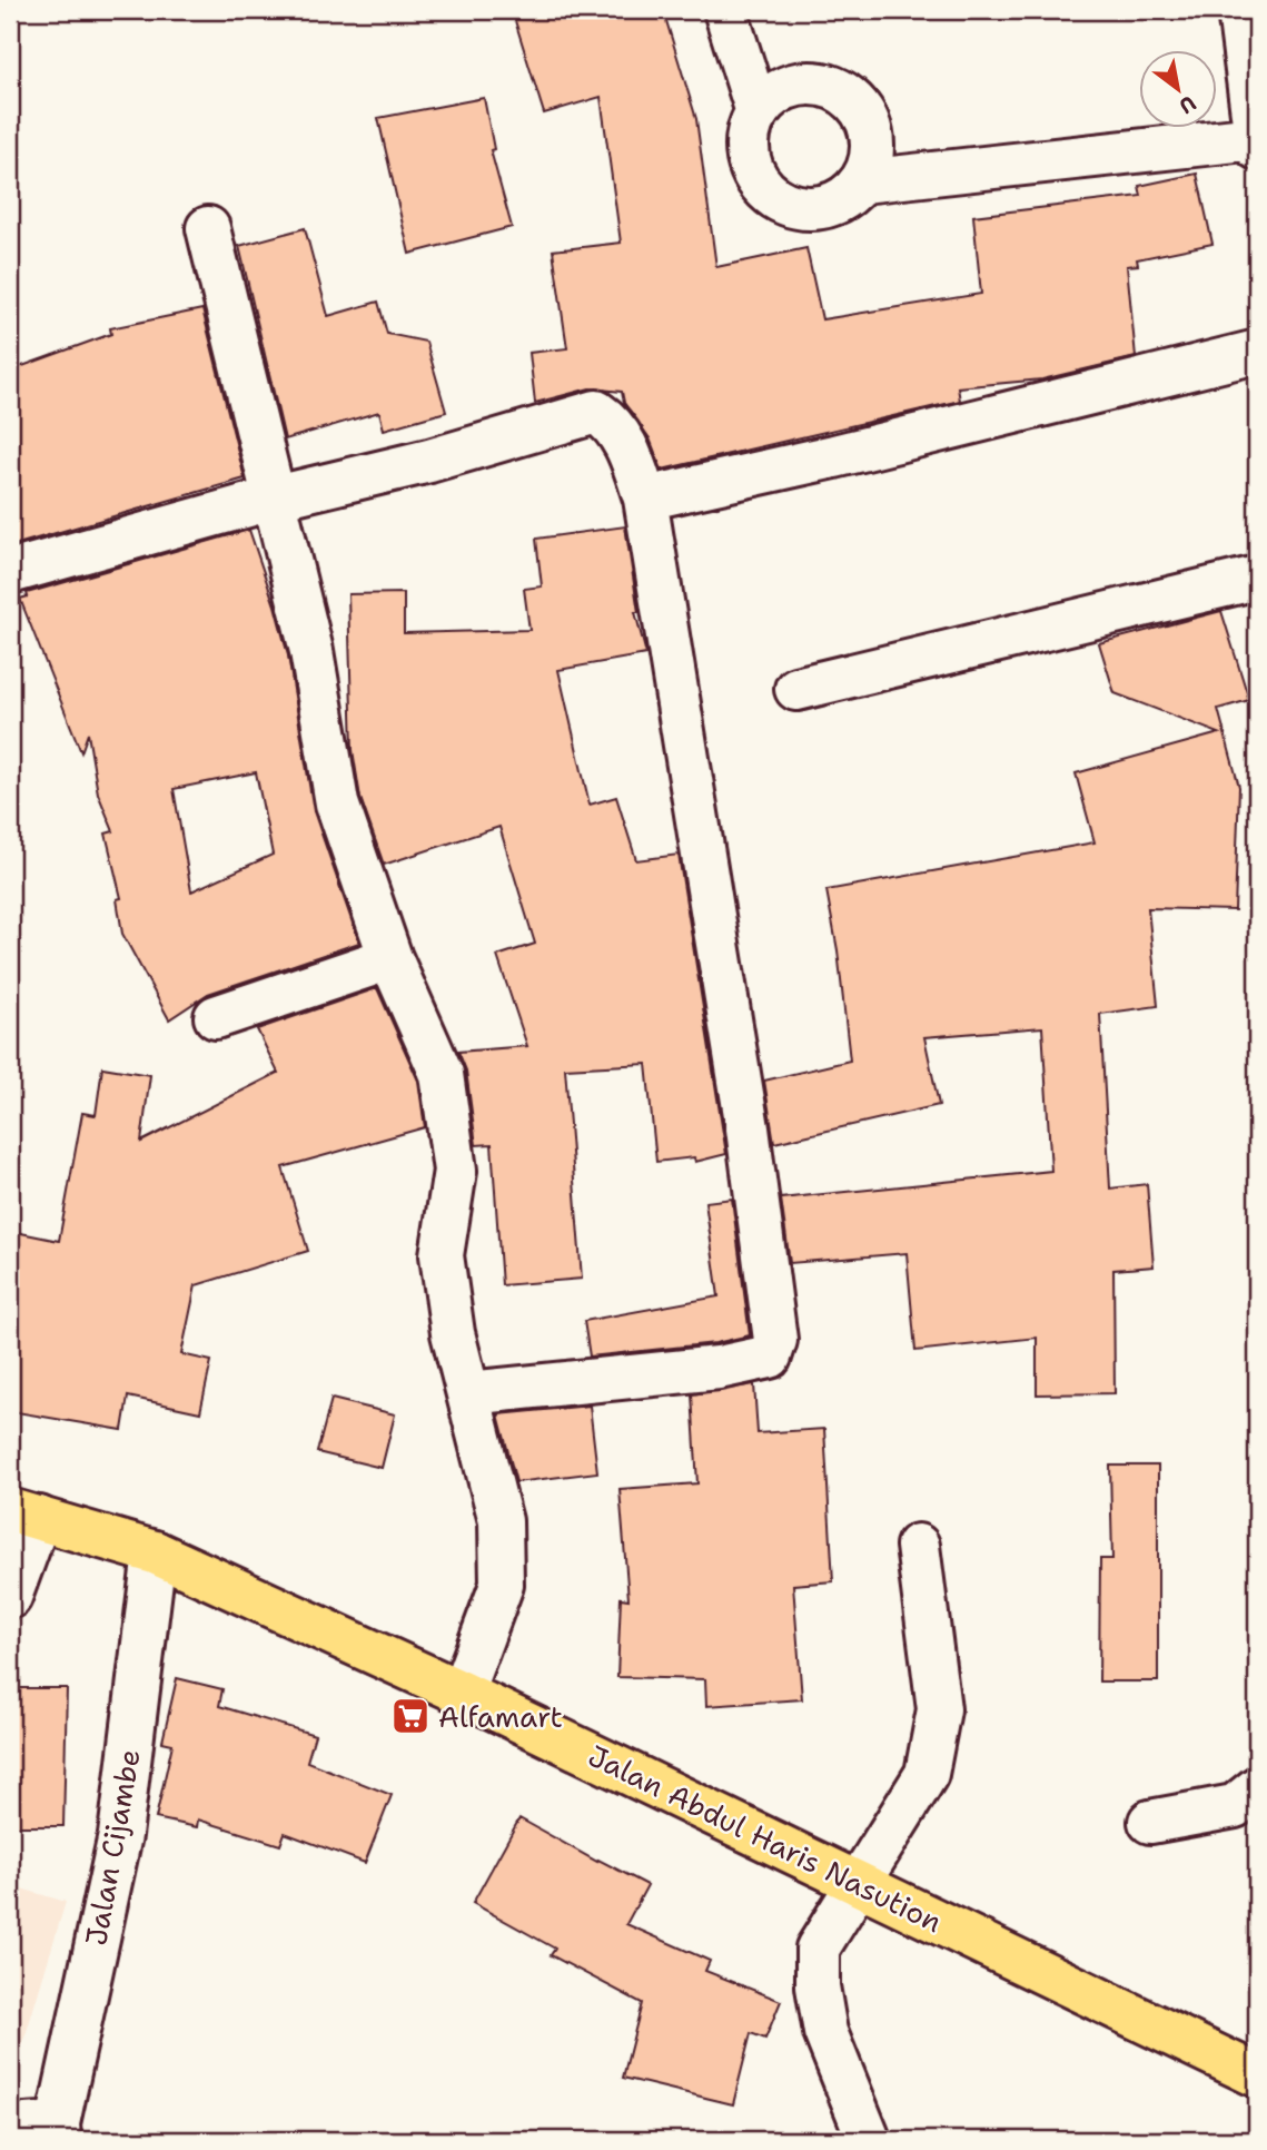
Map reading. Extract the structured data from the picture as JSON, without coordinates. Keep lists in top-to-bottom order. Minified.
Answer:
{"streets":{"highway":["Jalan Abdul Haris Nasution"],"street":["Jalan Cijambe"]},"crossings":[["Jalan Abdul Haris Nasution","Jalan Cijambe"]],"places":{"supermarket":["Alfamart"]},"north":"bottom right"}
